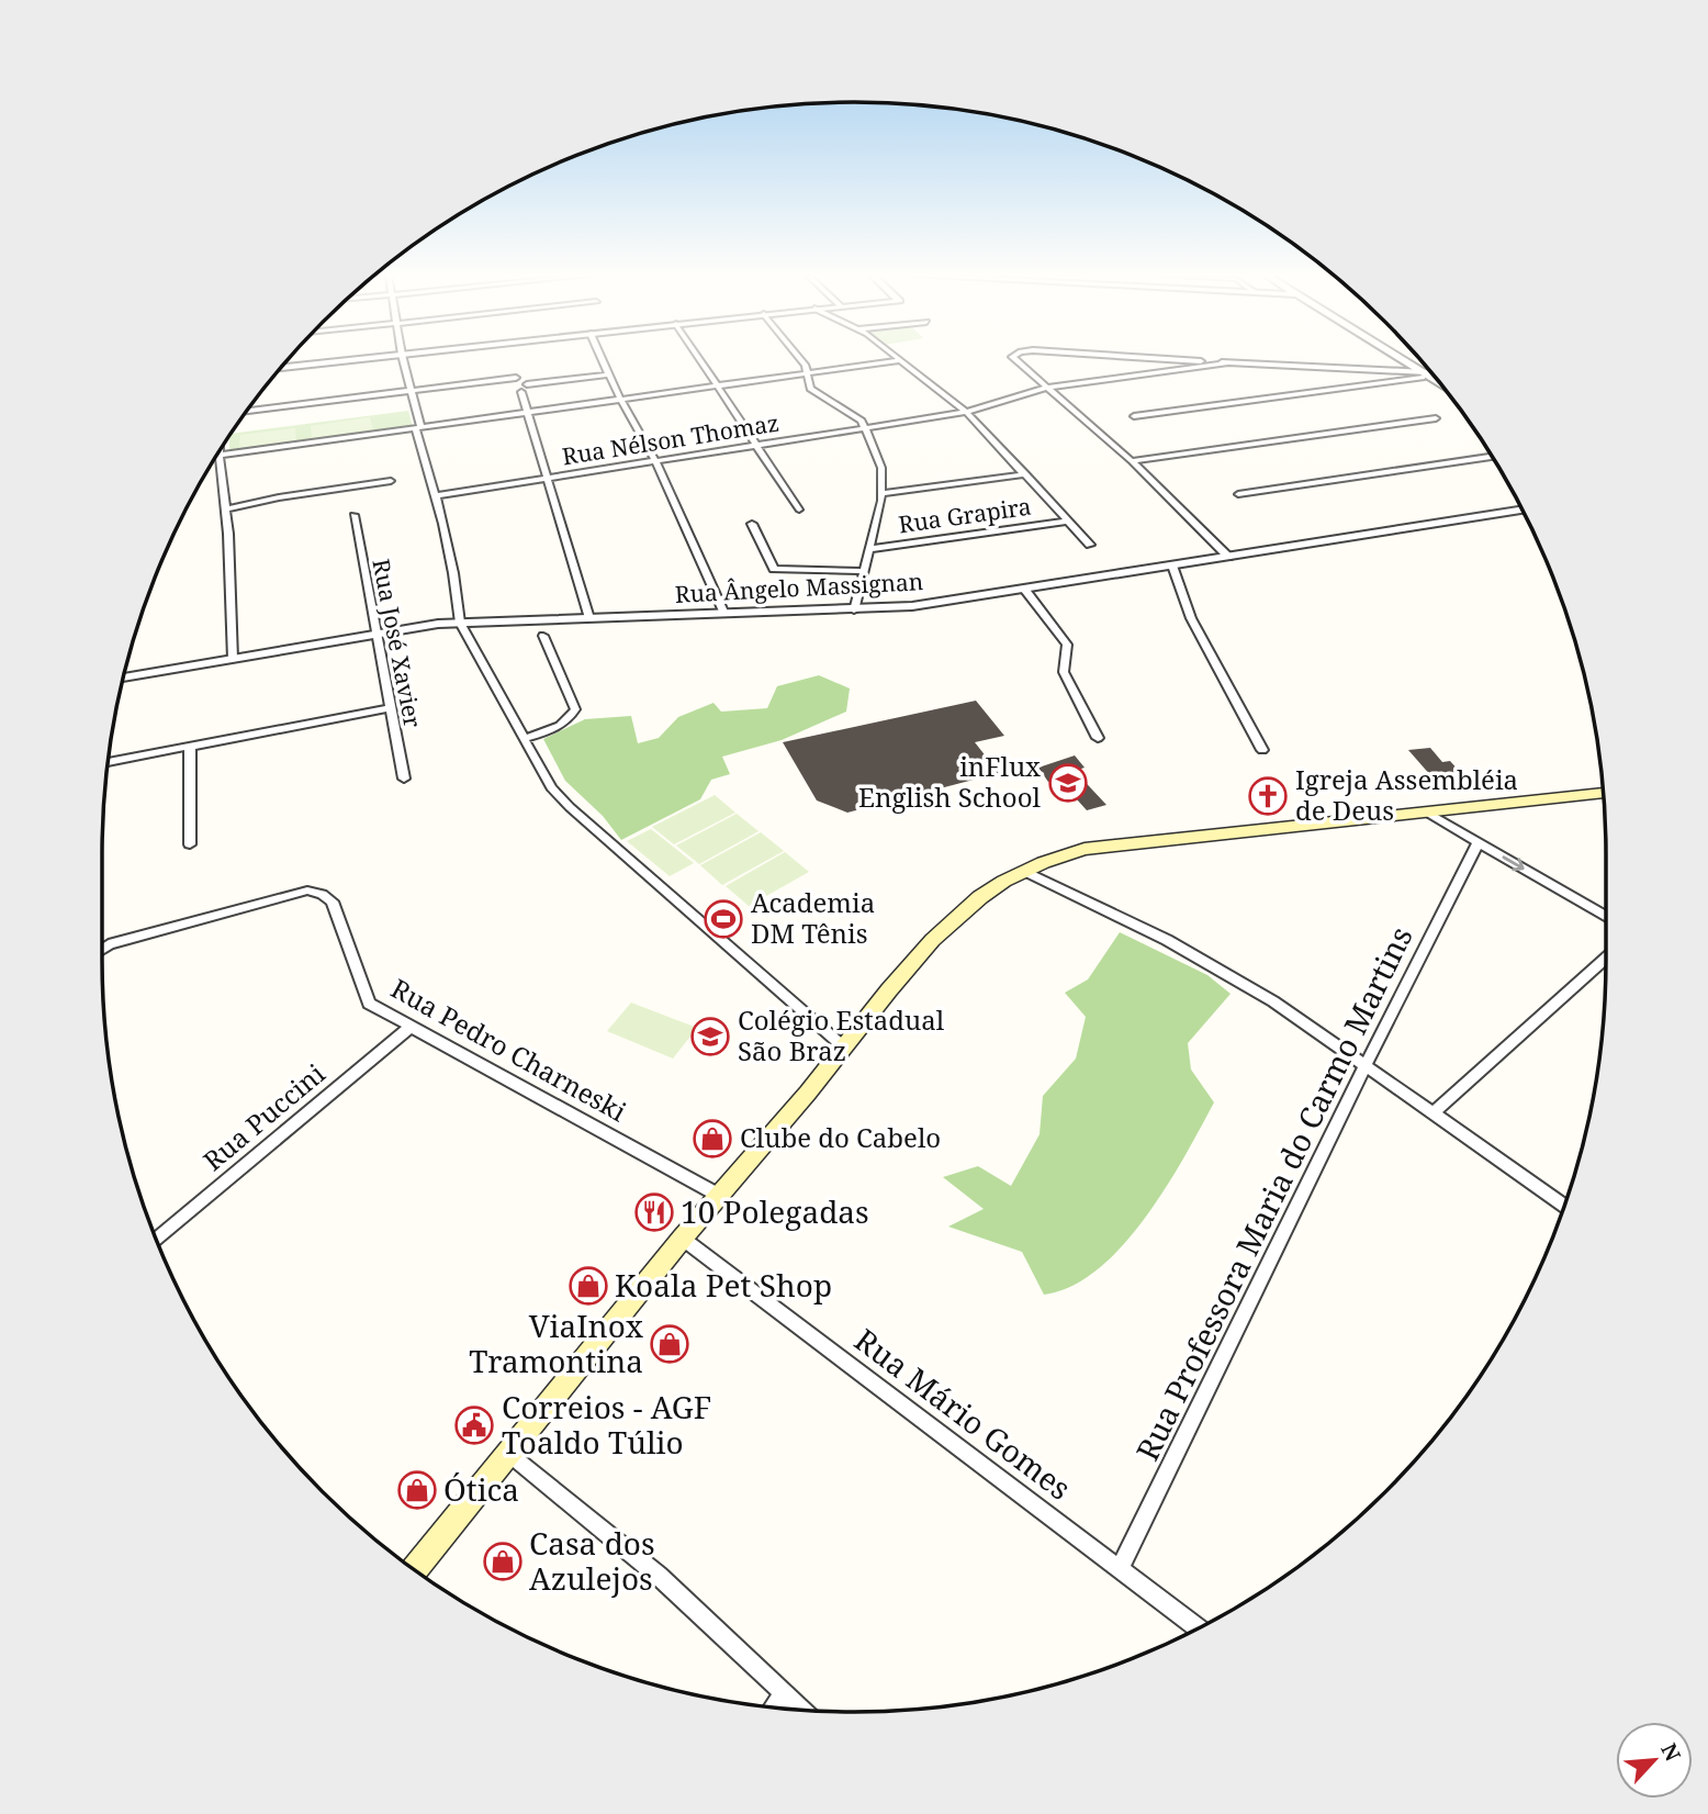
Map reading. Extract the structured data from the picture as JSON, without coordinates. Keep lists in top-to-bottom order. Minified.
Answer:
{"streets":{"street":["Rua Nélson Thomaz","Rua Grapira","Rua Ângelo Massignan","Rua José Xavier","Rua Pedro Charneski","Rua Puccini","Rua Professora Maria do Carmo Martins","Rua Mário Gomes"]},"crossings":[["Rua Ângelo Massignan","Rua José Xavier"],["Rua Pedro Charneski","Rua Puccini"],["Rua Professora Maria do Carmo Martins","Rua Mário Gomes"]],"places":{"school or university":["inFlux English School","Colégio Estadual São Braz"],"church":["Igreja Assembléia de Deus"],"sports":["Academia DM Tênis"],"shop":["Clube do Cabelo","Koala Pet Shop","ViaInox Tramontina","Ótica","Casa dos Azulejos"],"restaurant":["10 Polegadas"],"public building":["Correios - AGF Toaldo Túlio"]},"north":"top right"}
